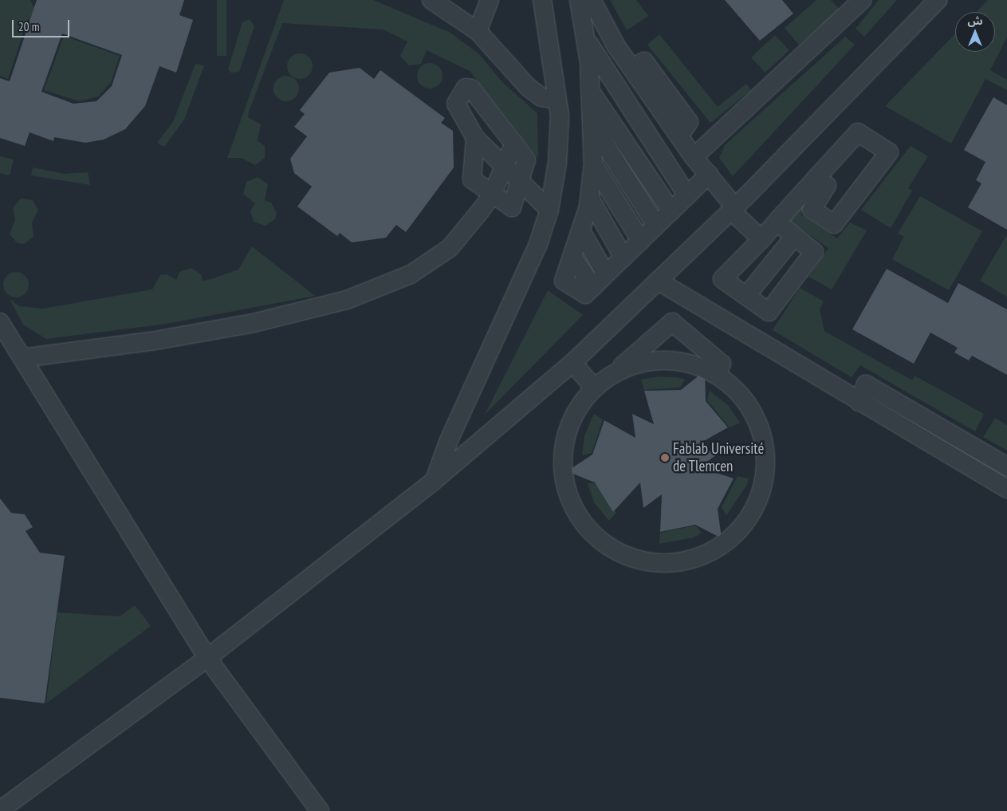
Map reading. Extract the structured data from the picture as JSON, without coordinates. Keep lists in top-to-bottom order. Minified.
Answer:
{"places":["Fablab Université de Tlemcen"],"scale_bar":"20 m","north":"top"}
